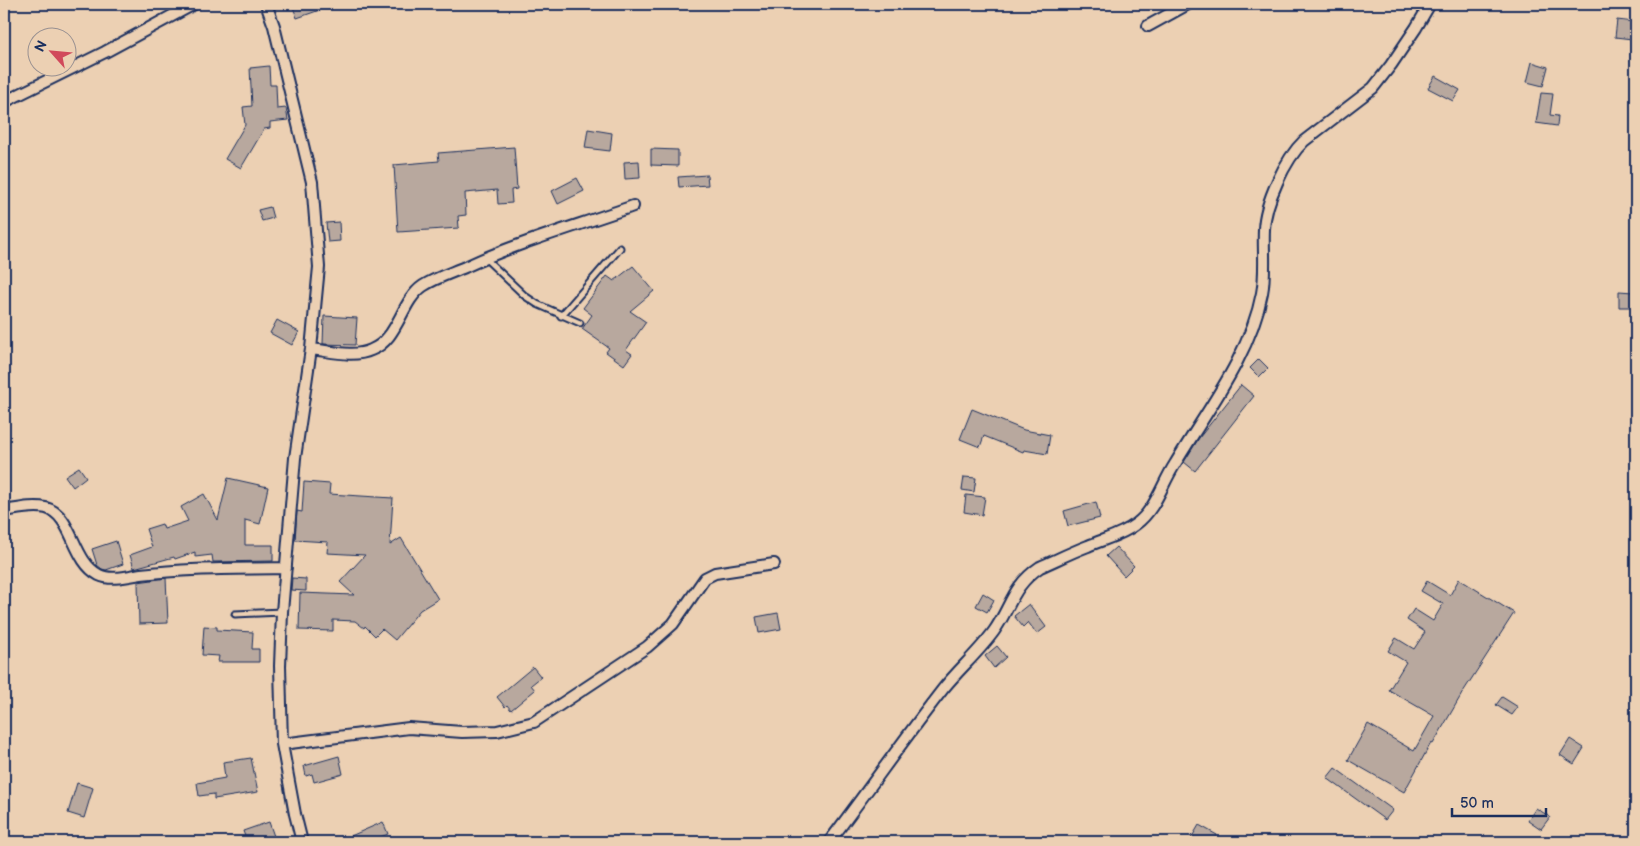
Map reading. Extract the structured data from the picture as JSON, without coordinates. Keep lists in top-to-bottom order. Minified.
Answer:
{"scale_bar":"50 m","north":"top left"}
